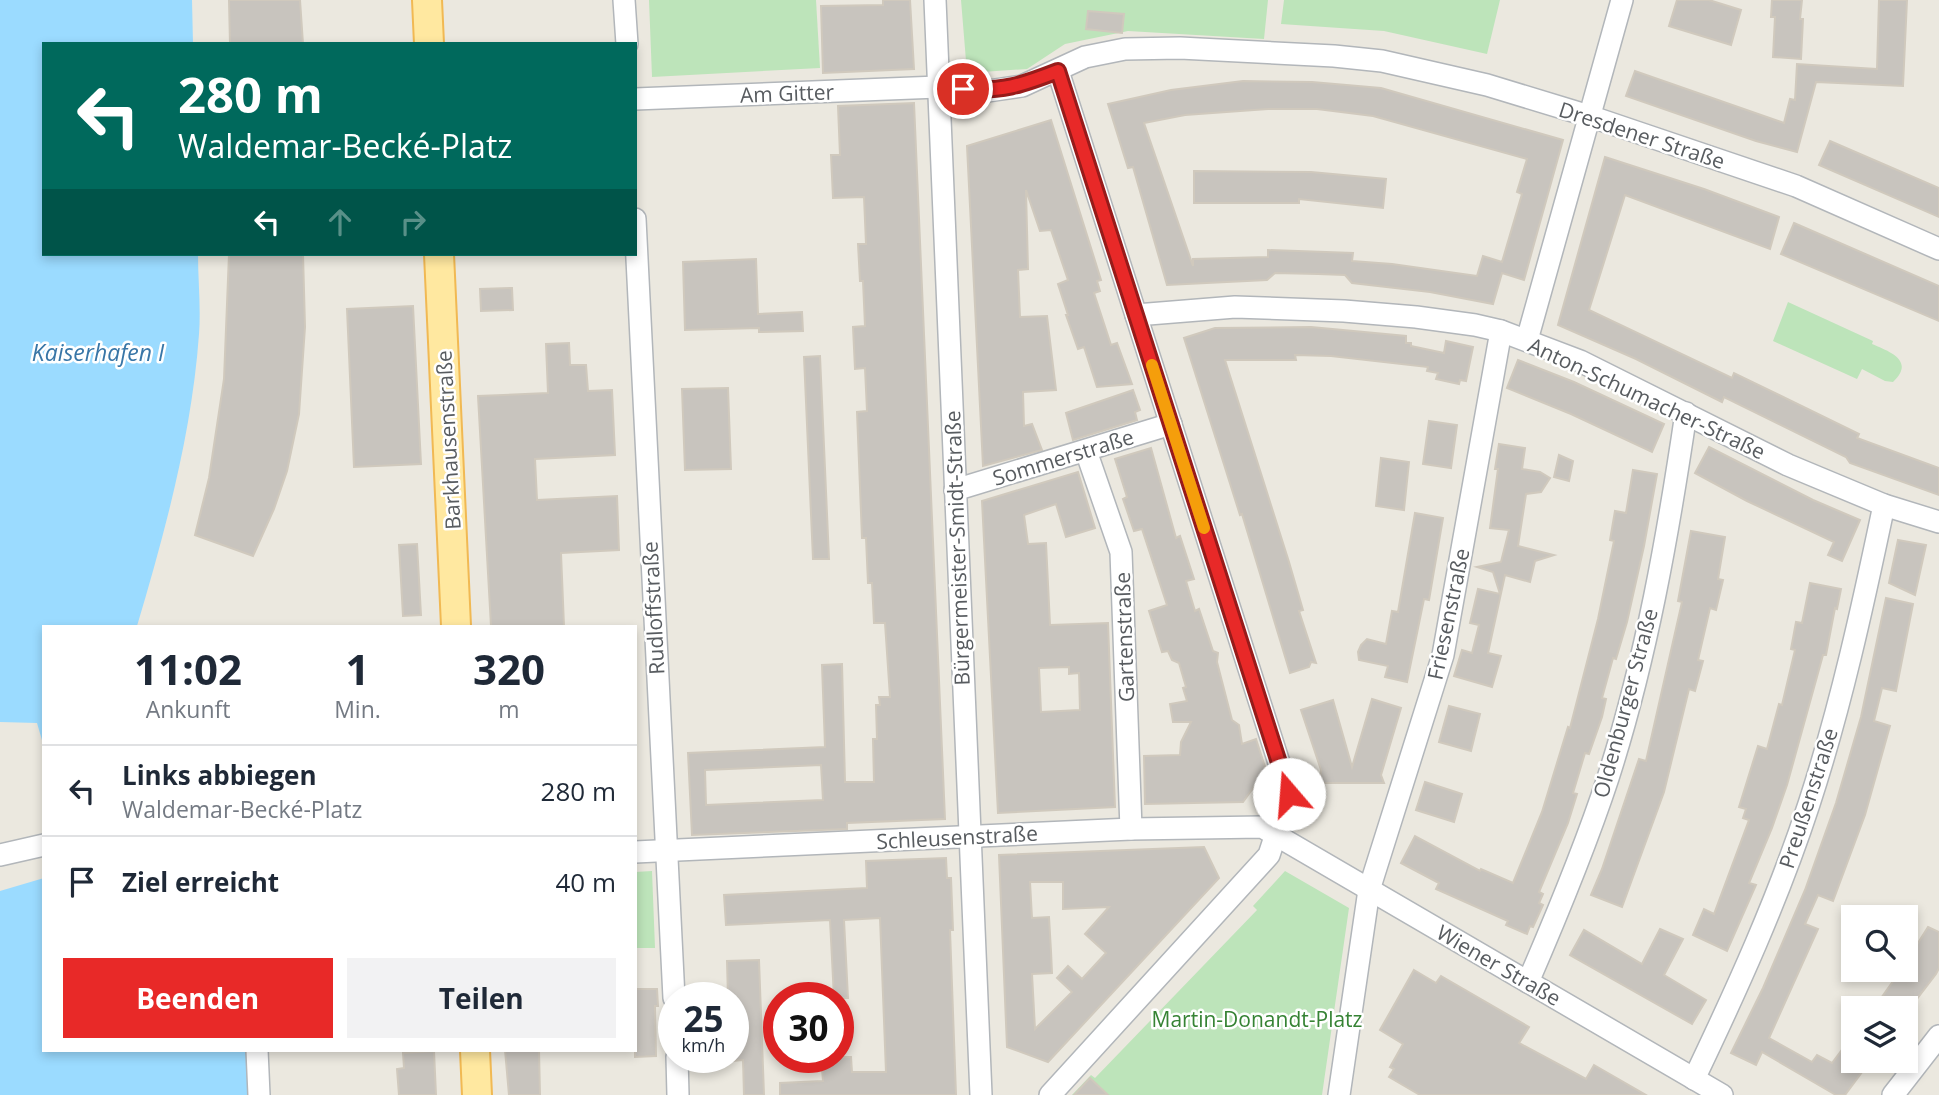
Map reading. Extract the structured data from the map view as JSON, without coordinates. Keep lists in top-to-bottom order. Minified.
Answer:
{"streets":{"main road":["Barkhausenstraße"],"street":["Am Gitter","Dresdener Straße","Anton-Schumacher-Straße","Sommerstraße","Bürgermeister-Smidt-Straße","Rudloffstraße","Friesenstraße","Gartenstraße","Oldenburger Straße","Preußenstraße","Schleusenstraße","Wiener Straße"]},"crossings":[["Am Gitter","Dresdener Straße"],["Am Gitter","Bürgermeister-Smidt-Straße"],["Anton-Schumacher-Straße","Friesenstraße"],["Anton-Schumacher-Straße","Oldenburger Straße"],["Anton-Schumacher-Straße","Preußenstraße"],["Sommerstraße","Bürgermeister-Smidt-Straße"],["Sommerstraße","Gartenstraße"],["Bürgermeister-Smidt-Straße","Schleusenstraße"],["Rudloffstraße","Schleusenstraße"],["Friesenstraße","Wiener Straße"],["Gartenstraße","Schleusenstraße"],["Oldenburger Straße","Wiener Straße"],["Preußenstraße","Wiener Straße"],["Schleusenstraße","Wiener Straße"]],"water":["Kaiserhafen I"],"parks":["Martin-Donandt-Platz"],"page":{"turn":["280 m","Waldemar-Becké-Platz"],"eta":["11:02","Ankunft","1","Min.","320","m"],"list":[{"name":"Links abbiegen","note":"Waldemar-Becké-Platz","value":"280 m"},{"name":"Ziel erreicht","value":"40 m"}],"buttons":["Beenden","Teilen"],"speed":"25 km/h","limit":"30"}}
